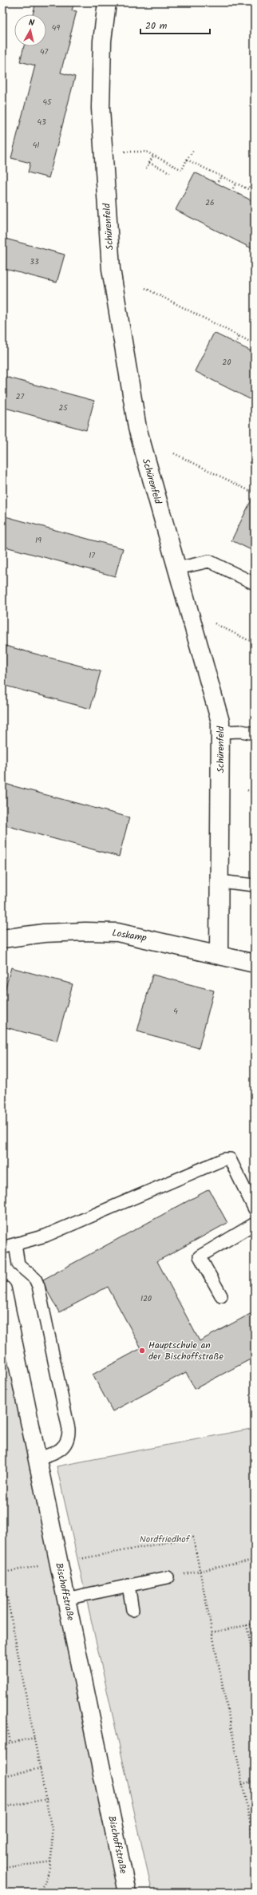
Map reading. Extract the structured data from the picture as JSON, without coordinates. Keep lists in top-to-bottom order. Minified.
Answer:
{"streets":{"street":["Schürenfeld","Loskamp","Bischoffstraße"]},"crossings":[["Schürenfeld","Loskamp"]],"parks":["Nordfriedhof"],"places":["Hauptschule an der Bischoffstraße"],"house_numbers":["49","47","45","43","41","26","33","20","27","25","19","17","4","120"],"scale_bar":"20 m","north":"top"}
